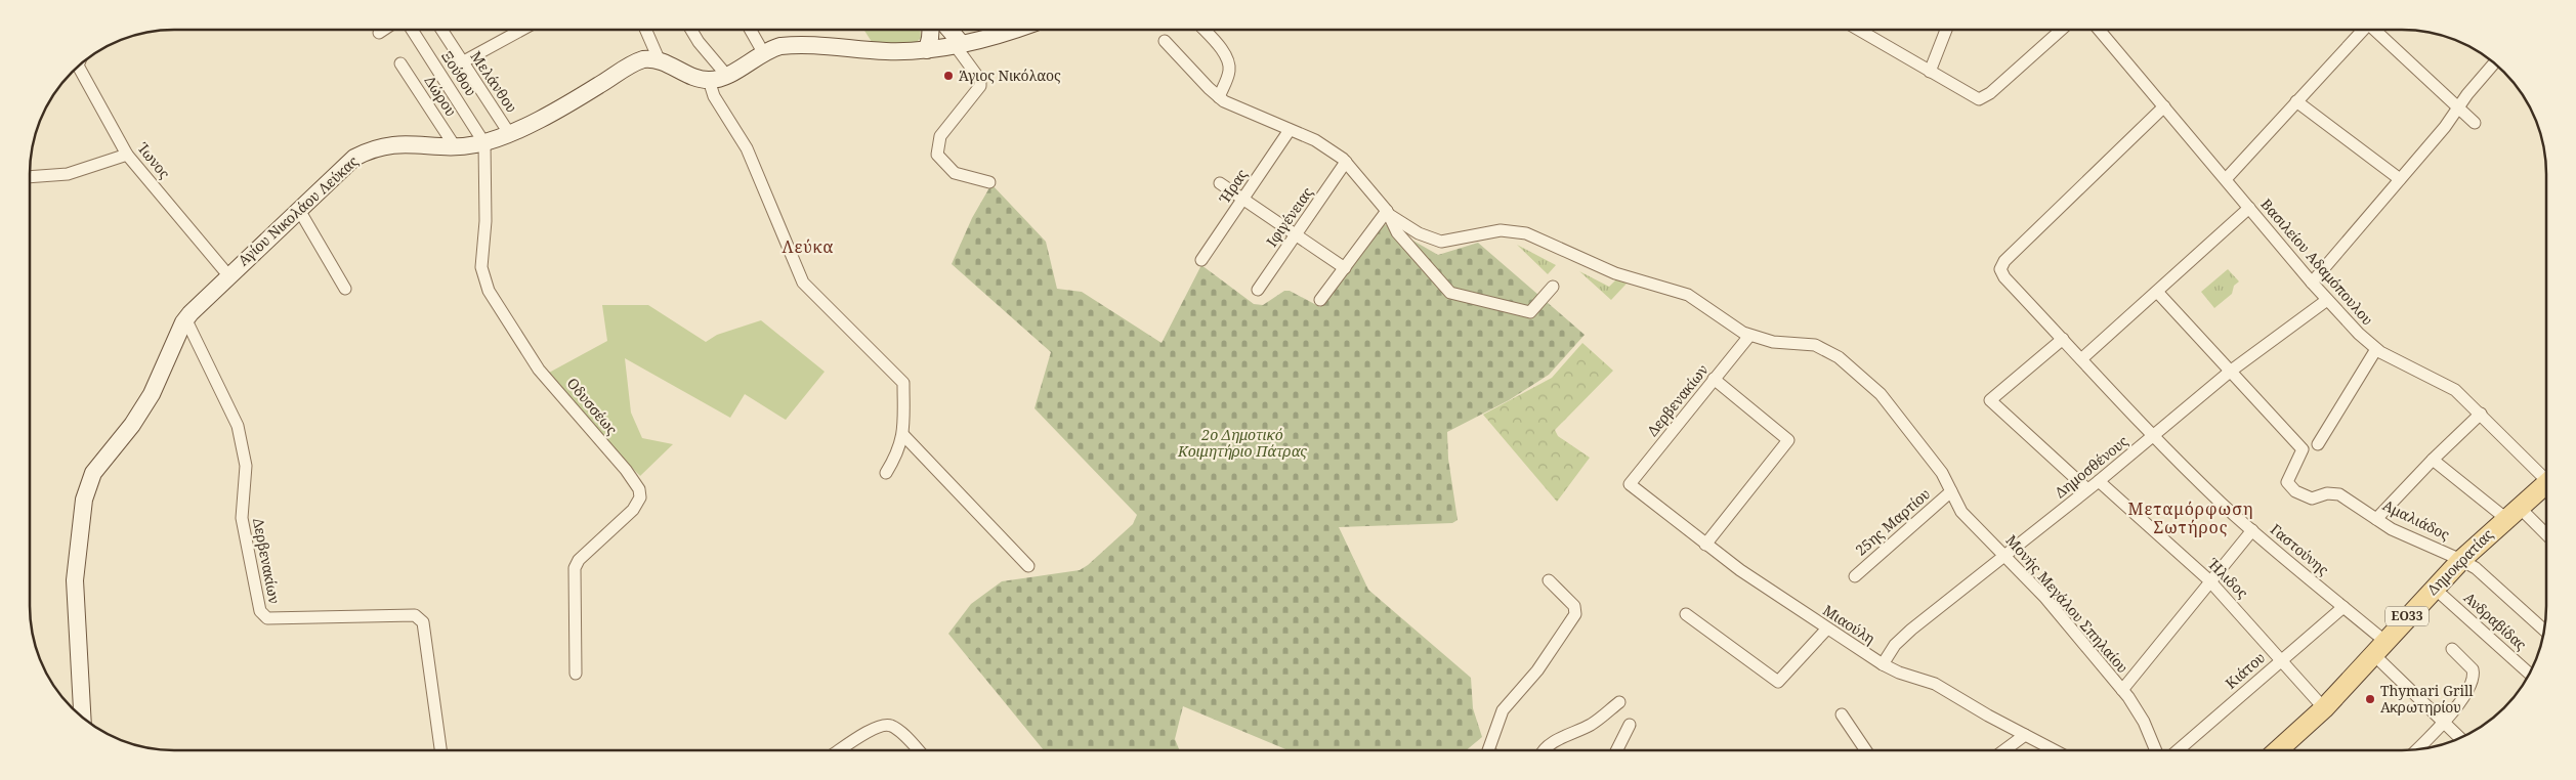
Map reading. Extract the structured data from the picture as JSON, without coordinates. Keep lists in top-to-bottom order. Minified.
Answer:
{"streets":{"main road":["Αγίου Νικολάου Λεύκας","Δημοκρατίας","ΕΟ33"],"street":["Ξούθου","Μελάνθου","Δώρου","Ίωνος","Ήρας","Ιφιγένειας","Βασιλείου Αδαμόπουλου","Δερβενακίων","Οδυσσέως","Δημοσθένους","Αμαλιάδος","25ης Μαρτίου","Γαστούνης","Ήλιδος","Μονής Μεγάλου Σπηλαίου","Ανδραβίδας","Μιαούλη","Κιάτου"]},"crossings":[["Ξούθου","Αγίου Νικολάου Λεύκας"],["Ξούθου","Οδυσσέως"],["Μελάνθου","Αγίου Νικολάου Λεύκας"],["Δώρου","Αγίου Νικολάου Λεύκας"],["Ίωνος","Αγίου Νικολάου Λεύκας"],["Ήρας","Μονής Μεγάλου Σπηλαίου"],["Αγίου Νικολάου Λεύκας","Δερβενακίων"],["Αγίου Νικολάου Λεύκας","Οδυσσέως"],["Ιφιγένειας","Μονής Μεγάλου Σπηλαίου"],["Βασιλείου Αδαμόπουλου","Δημοσθένους"],["Βασιλείου Αδαμόπουλου","Γαστούνης"],["Δερβενακίων","Μονής Μεγάλου Σπηλαίου"],["Δερβενακίων","Μιαούλη"],["Δημοσθένους","Αμαλιάδος"],["Δημοσθένους","Γαστούνης"],["Δημοσθένους","Ήλιδος"],["Δημοσθένους","Μονής Μεγάλου Σπηλαίου"],["Δημοσθένους","Μιαούλη"],["Αμαλιάδος","Δημοκρατίας"],["25ης Μαρτίου","Μονής Μεγάλου Σπηλαίου"],["Γαστούνης","Δημοκρατίας"],["Γαστούνης","Κιάτου"],["Δημοκρατίας","Ήλιδος"],["Δημοκρατίας","Ανδραβίδας"],["Ήλιδος","Κιάτου"]],"districts":["Λεύκα","Μεταμόρφωση Σωτήρος"],"parks":["2o Δημοτικό Κοιμητήριο Πάτρας"],"places":["Άγιος Νικόλαος","Thymari Grill Ακρωτηρίου"]}
